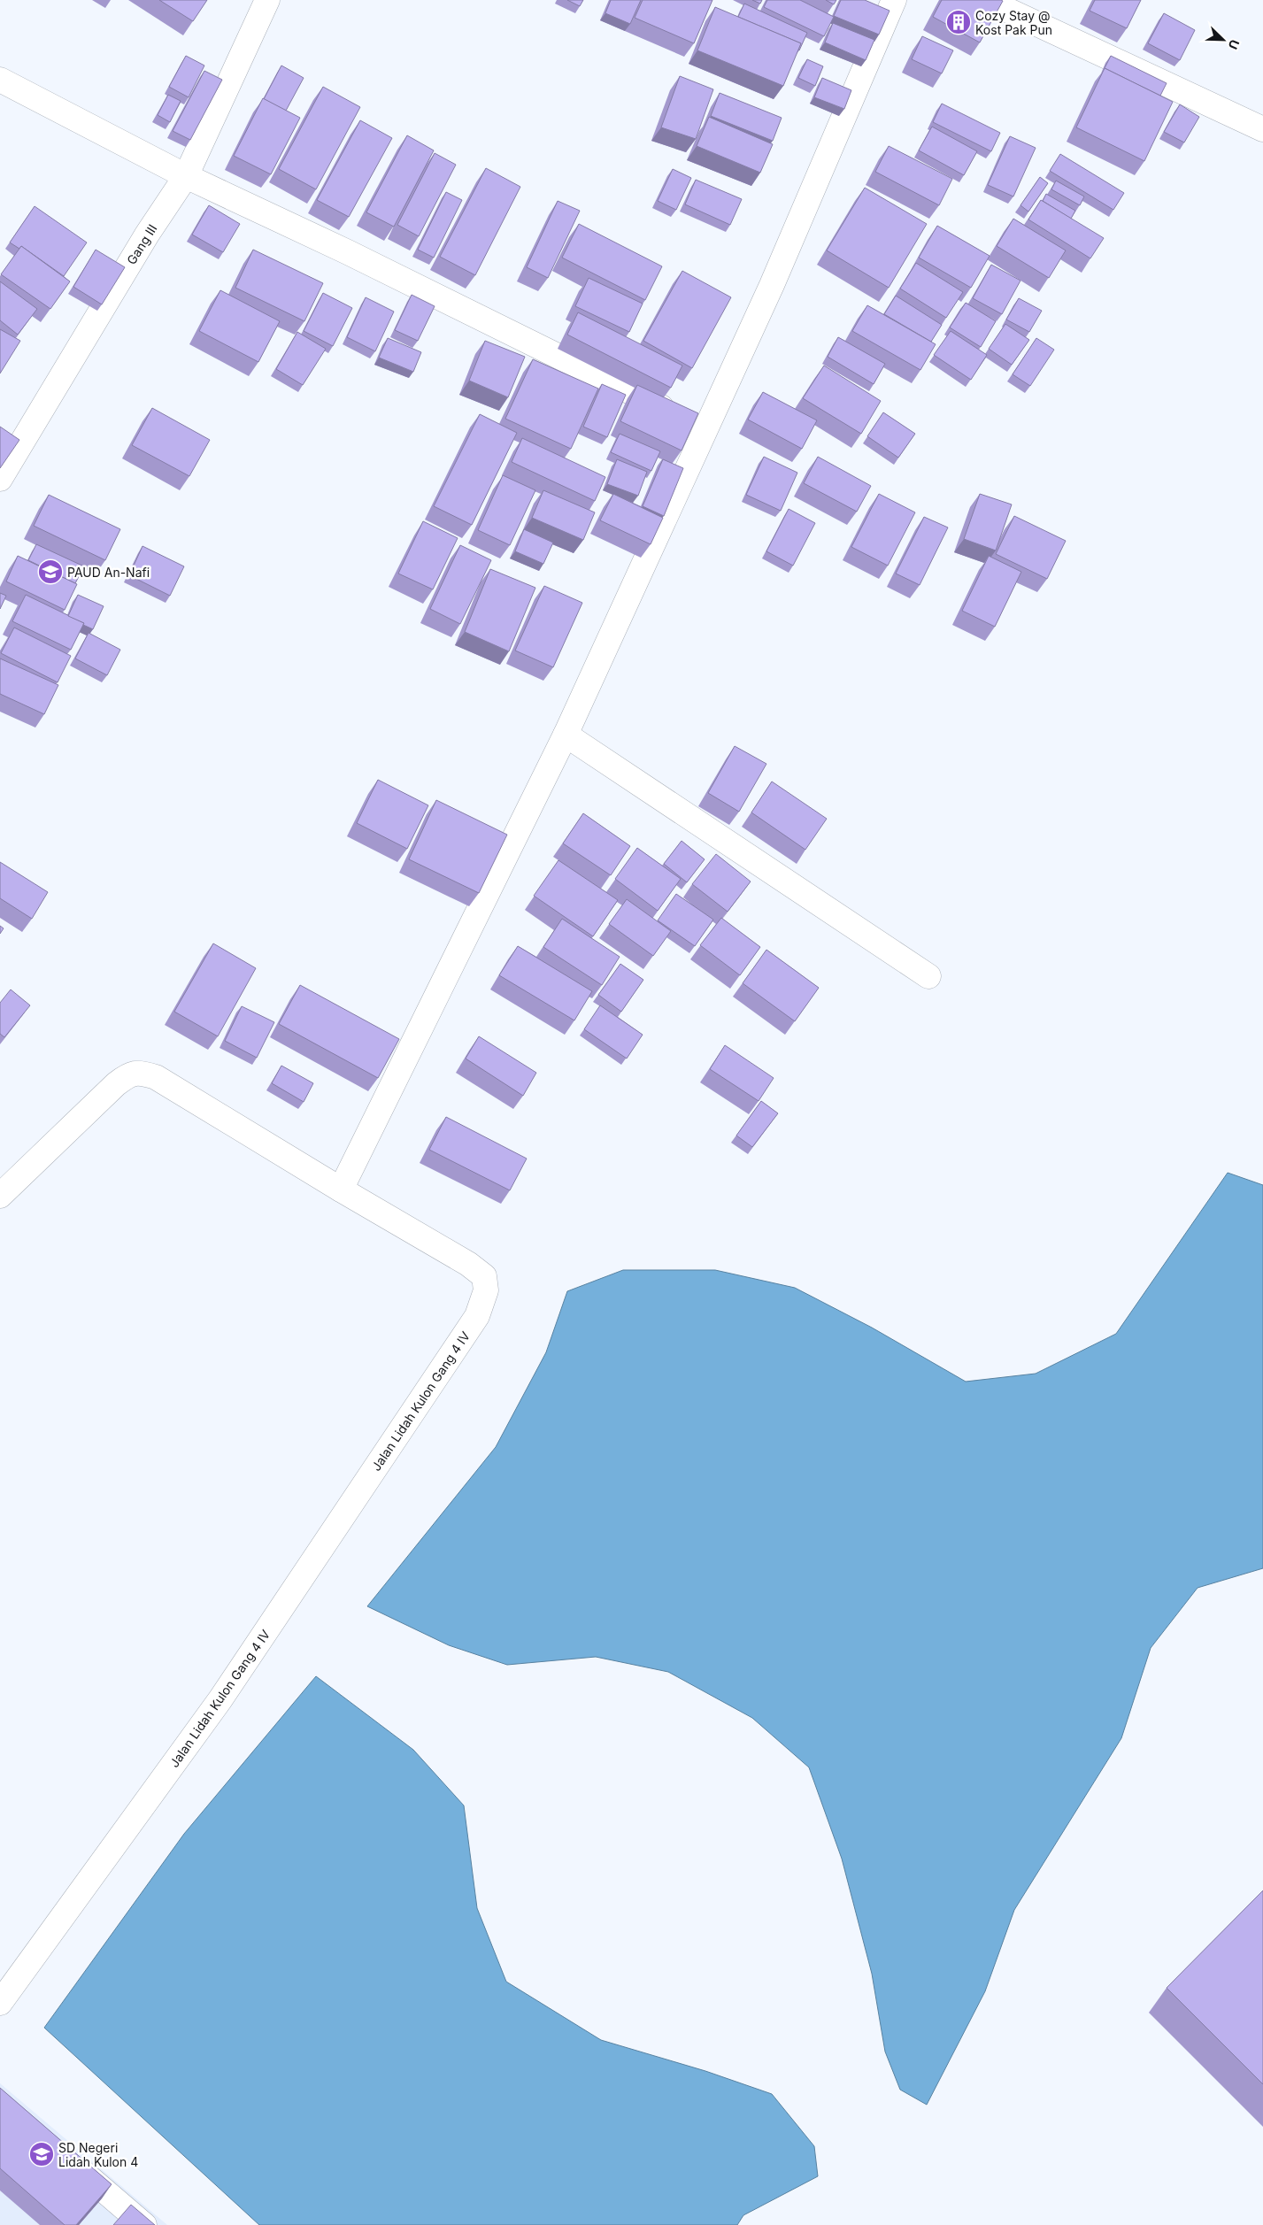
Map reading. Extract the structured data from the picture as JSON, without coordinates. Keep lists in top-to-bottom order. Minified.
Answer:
{"streets":{"street":["Gang III","Jalan Lidah Kulon Gang 4 IV"]},"places":{"building":["Cozy Stay @ Kost Pak Pun"],"school or university":["PAUD An-Nafi","SD Negeri Lidah Kulon 4"]},"north":"bottom right"}
